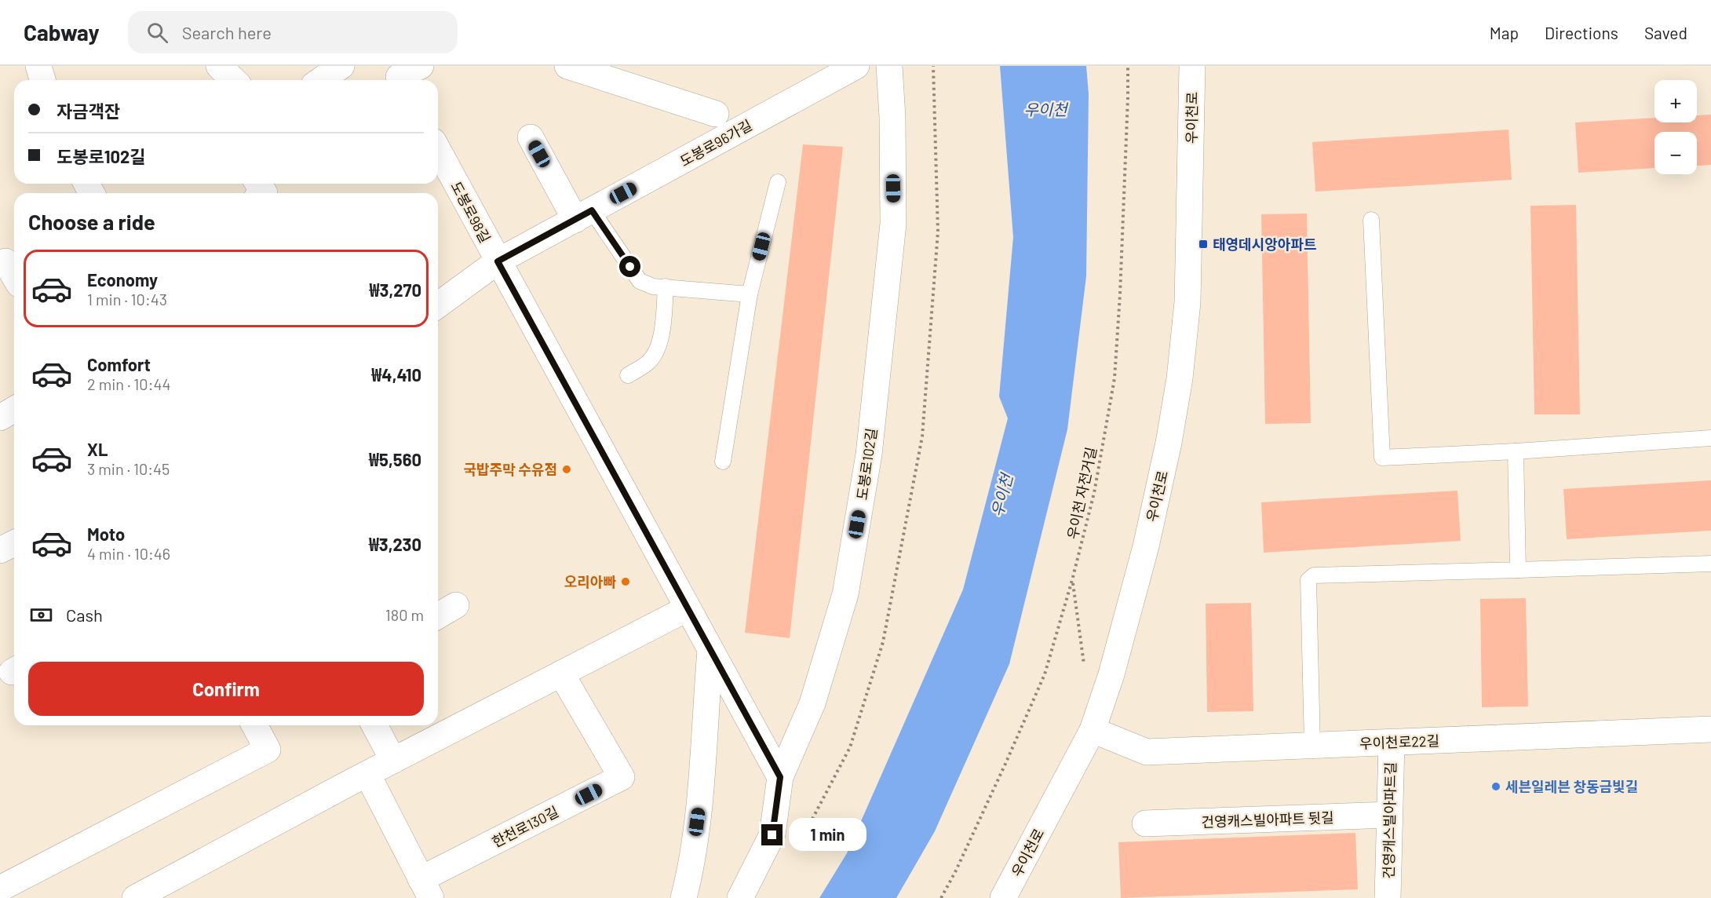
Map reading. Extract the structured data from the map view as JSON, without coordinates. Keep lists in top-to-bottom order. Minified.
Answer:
{"streets":{"street":["우이천로","도봉로96가길","도봉로98길","도봉로102길","우이천로22길","건영캐스빌아파트 뒷길","건영캐스빌아파트길","한천로130길"],"path":["우이천 자전거길"]},"crossings":[["우이천로","우이천로22길"],["도봉로96가길","도봉로98길"],["도봉로98길","도봉로102길"],["우이천로22길","건영캐스빌아파트길"],["건영캐스빌아파트 뒷길","건영캐스빌아파트길"]],"water":["우이천"],"places":{"transit":["태영데시앙아파트"],"other":["국밥주막 수유점","오리아빠","세븐일레븐 창동금빛길"]},"page":{"header":"Cabway","search":"Search here","nav":["Map","Directions","Saved"],"map_buttons":["+","−"],"banner":["자금객잔","도봉로102길"],"heading":"Choose a ride","list":[{"name":"Economy","note":"1 min · 10:43","value":"₩3,270"},{"name":"Comfort","note":"2 min · 10:44","value":"₩4,410"},{"name":"XL","note":"3 min · 10:45","value":"₩5,560"},{"name":"Moto","note":"4 min · 10:46","value":"₩3,230"}],"pay":["Cash","180 m"],"buttons":"Confirm","bubble":"1 min"}}
